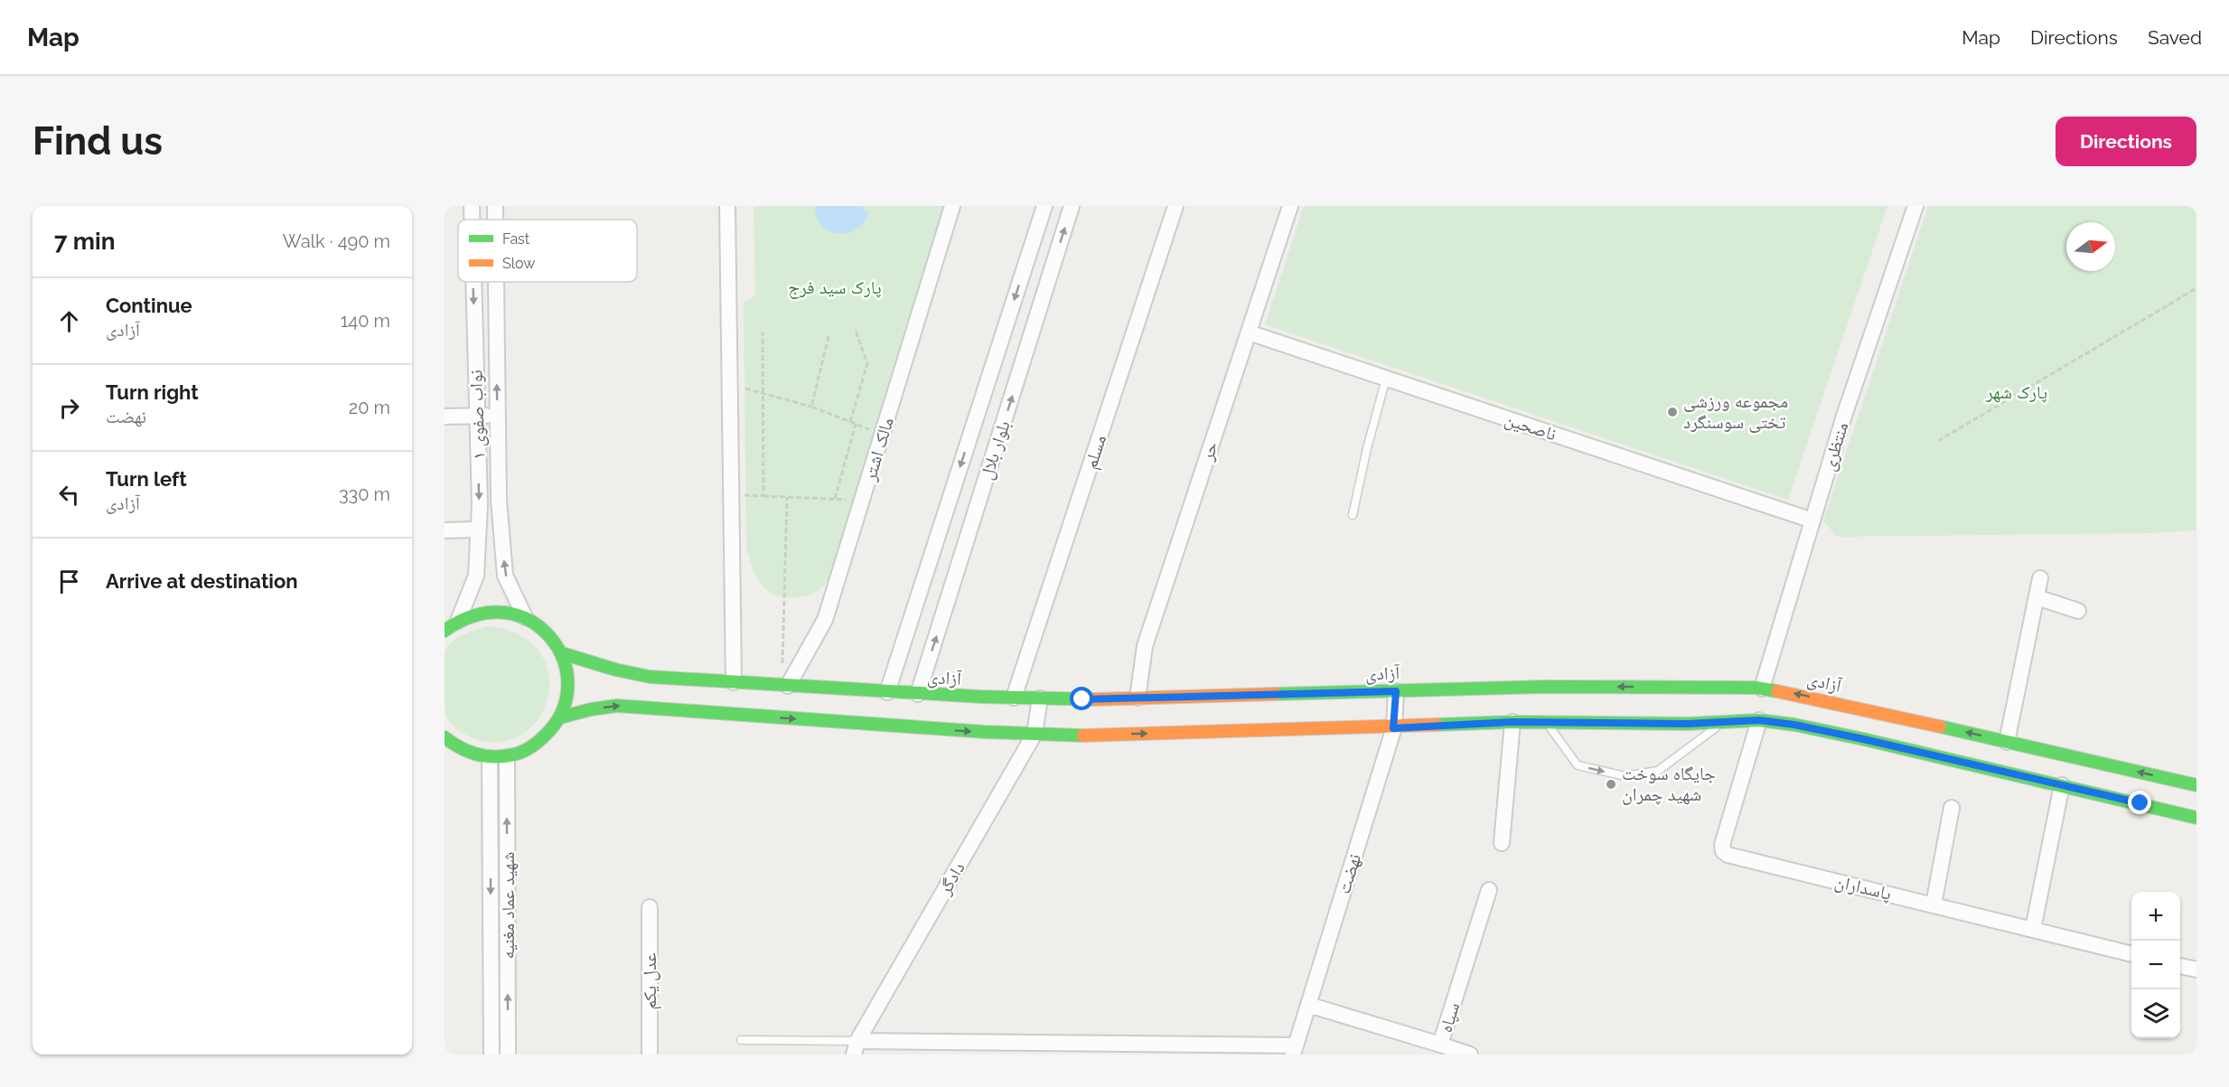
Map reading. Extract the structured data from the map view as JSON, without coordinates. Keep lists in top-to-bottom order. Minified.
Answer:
{"streets":{"main road":["آزادی"],"street":["نواب صفوی ۱","ناصحین","منتظری","مالک اشتر","بلوار بلال","حر","مسلم","نهضت","دادگر","پاسداران","شهید عماد مغنیه","عدل یکم","سپاه"]},"crossings":[["ناصحین","منتظری"],["ناصحین","حر"],["منتظری","آزادی"],["مالک اشتر","آزادی"],["بلوار بلال","آزادی"],["حر","آزادی"],["مسلم","آزادی"],["آزادی","نهضت"],["آزادی","دادگر"],["نهضت","سپاه"]],"parks":["پارک سید فرج","پارک شهر"],"places":["مجموعه ورزشی تختی سوسنگرد","جایگاه سوخت شهید چمران"],"legend":["Fast","Slow"],"north":"right","page":{"header":"Map","nav":["Map","Directions","Saved"],"buttons":"Directions","title":"Find us","heading":["7 min","Walk · 490 m"],"list":[["Continue","آزادی","140 m"],["Turn right","نهضت","20 m"],["Turn left","آزادی","330 m"],"Arrive at destination"],"map_buttons":["+","−"]}}
